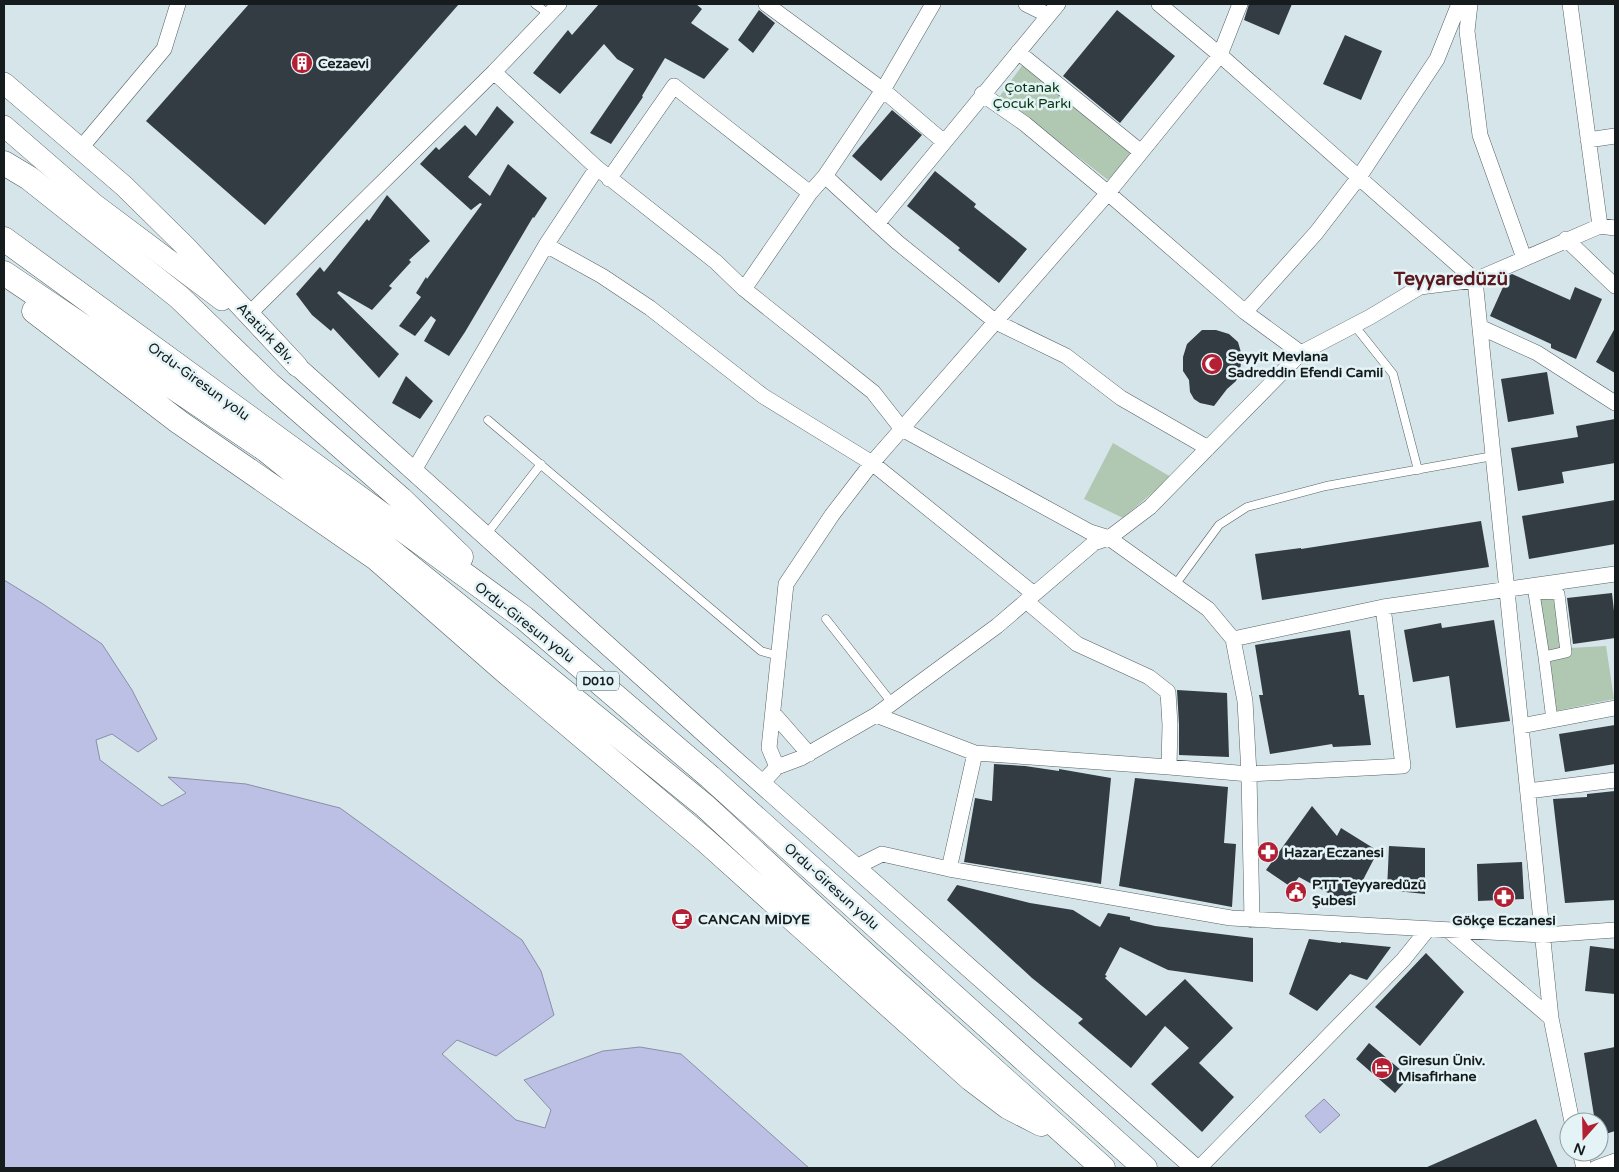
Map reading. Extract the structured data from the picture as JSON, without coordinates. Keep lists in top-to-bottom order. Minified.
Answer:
{"streets":{"highway":["Ordu-Giresun yolu","D010"],"main road":["Atatürk Blv."]},"districts":["Teyyaredüzü"],"parks":["Çotanak Çocuk Parkı"],"places":{"building":["Cezaevi"],"mosque":["Seyyit Mevlana Sadreddin Efendi Camii"],"pharmacy":["Hazar Eczanesi","Gökçe Eczanesi"],"public building":["PTT Teyyaredüzü Şubesi"],"cafe":["CANCAN MİDYE"],"hotel":["Giresun Üniv. Misafirhane"]},"north":"bottom"}
